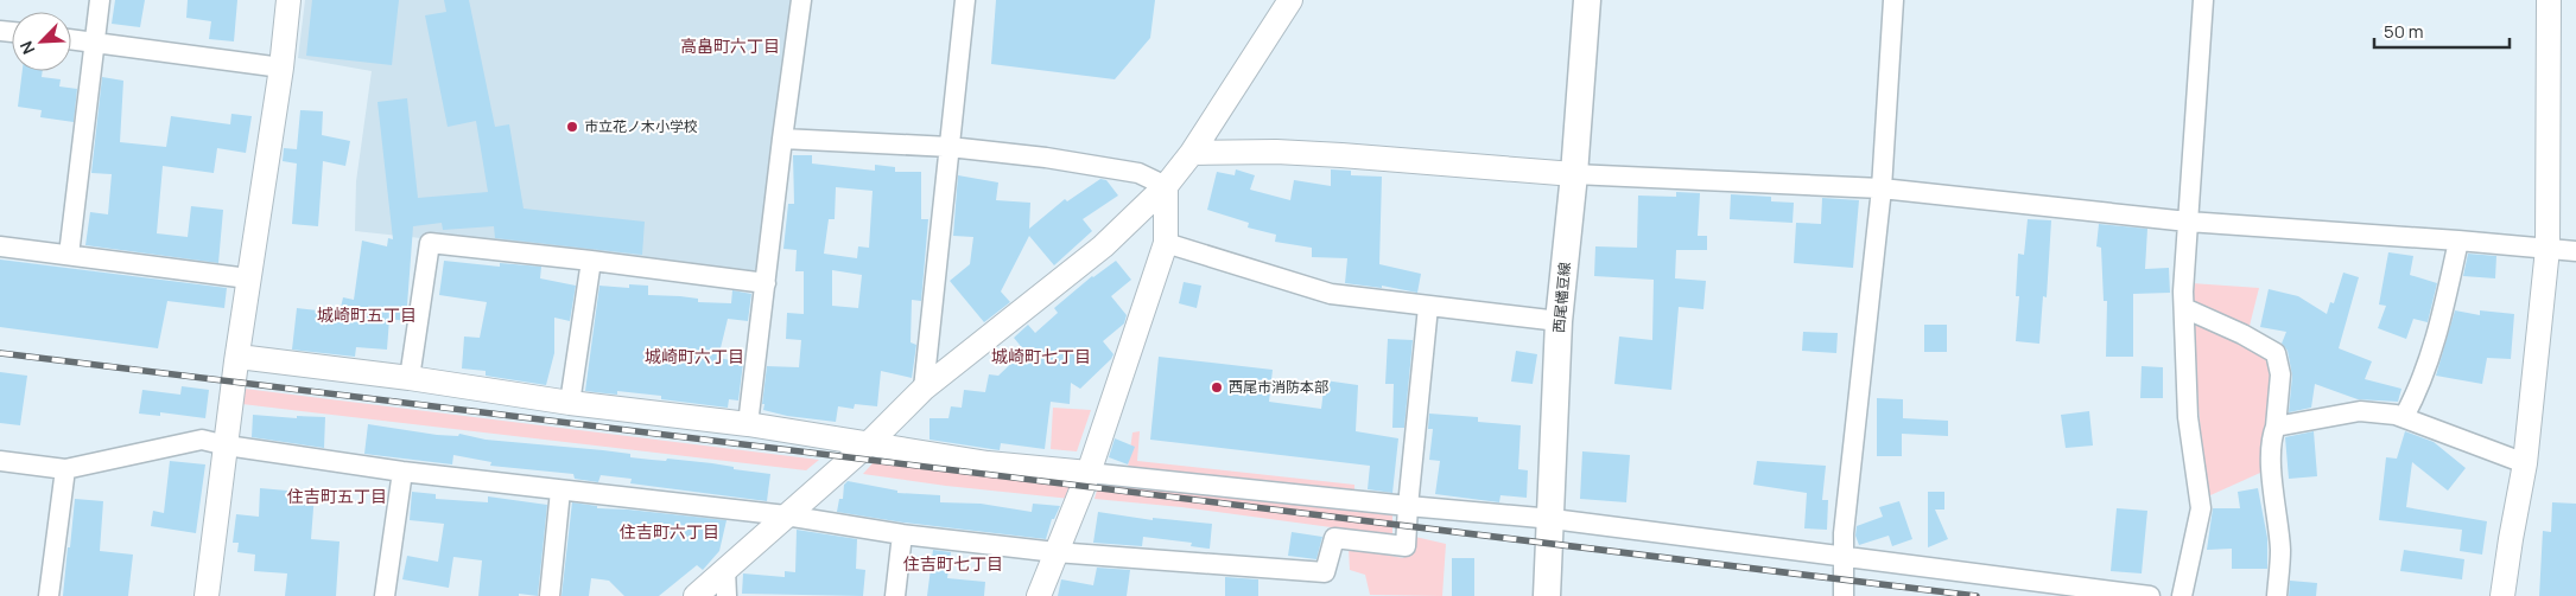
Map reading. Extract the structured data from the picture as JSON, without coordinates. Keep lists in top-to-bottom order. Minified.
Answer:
{"streets":{"main road":["西尾幡豆線"]},"districts":["高畠町六丁目","城崎町五丁目","城崎町六丁目","城崎町七丁目","住吉町五丁目","住吉町六丁目","住吉町七丁目"],"places":["市立花ノ木小学校","西尾市消防本部"],"scale_bar":"50 m","north":"bottom left"}
